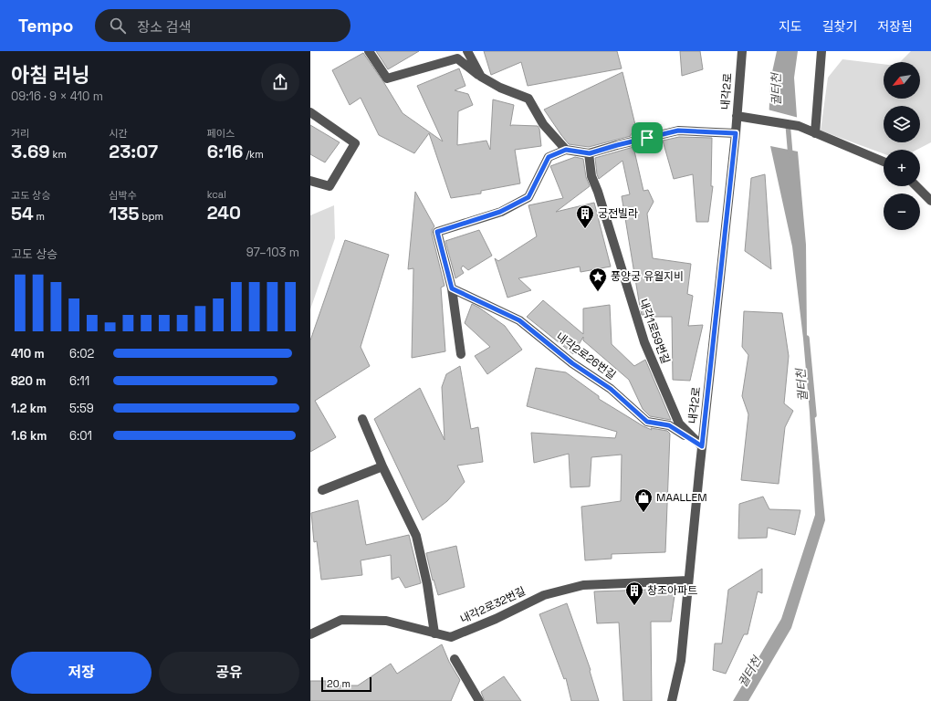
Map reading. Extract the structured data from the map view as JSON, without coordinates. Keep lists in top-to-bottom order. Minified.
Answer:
{"streets":{"street":["내각2로","내각1로59번길","내각2로26번길","내각2로32번길"]},"crossings":[["내각2로","내각1로59번길"],["내각2로","내각2로26번길"],["내각2로","내각2로32번길"],["내각1로59번길","내각2로26번길"]],"water":["궐터천"],"places":{"building":["궁전빌라","창조아파트"],"place":["풍양궁 유월지비"],"shop":["MAALLEM"]},"scale_bar":"20 m","north":"bottom left","page":{"header":"Tempo","search":"장소 검색","nav":["지도","길찾기","저장됨"],"heading":["아침 러닝","09:16 · 9 × 410 m"],"map_buttons":["+","−"],"stats":[["거리","3.69 km"],["시간","23:07"],["페이스","6:16 /km"],["고도 상승","54 m"],["심박수","135 bpm"],["kcal","240"]],"chart":["고도 상승","97–103 m"],"list":[{"name":"410 m","note":"6:02"},{"name":"820 m","note":"6:11"},{"name":"1.2 km","note":"5:59"},{"name":"1.6 km","note":"6:01"}],"buttons":["저장","공유"],"scale":"20 m"}}
